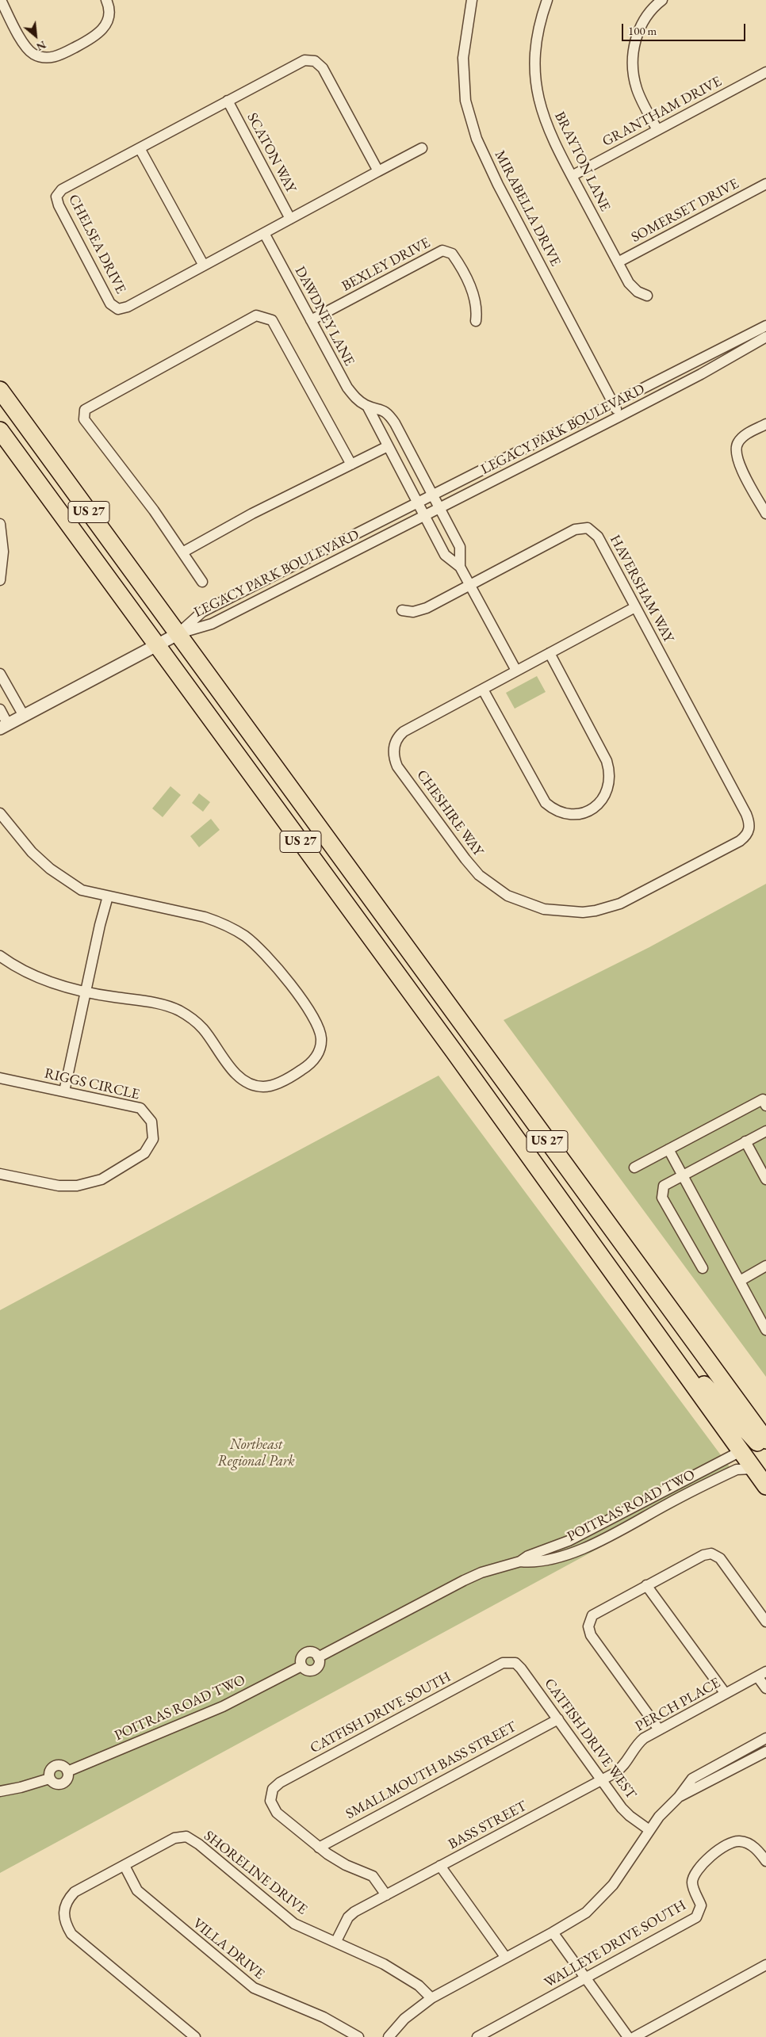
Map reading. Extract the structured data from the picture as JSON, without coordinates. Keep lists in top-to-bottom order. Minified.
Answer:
{"streets":{"highway":["US 27"],"street":["GRANTHAM DRIVE","SCATON WAY","BRAYTON LANE","MIRABELLA DRIVE","SOMERSET DRIVE","CHELSEA DRIVE","BEXLEY DRIVE","DAWDNEY LANE","LEGACY PARK BOULEVARD","HAVERSHAM WAY","CHESHIRE WAY","RIGGS CIRCLE","POITRAS ROAD TWO","PERCH PLACE","CATFISH DRIVE SOUTH","CATFISH DRIVE WEST","SMALLMOUTH BASS STREET","BASS STREET","SHORELINE DRIVE","WALLEYE DRIVE SOUTH","VILLA DRIVE"]},"crossings":[["GRANTHAM DRIVE","BRAYTON LANE"],["SCATON WAY","CHELSEA DRIVE"],["BRAYTON LANE","SOMERSET DRIVE"],["MIRABELLA DRIVE","LEGACY PARK BOULEVARD"],["CHELSEA DRIVE","DAWDNEY LANE"],["BEXLEY DRIVE","DAWDNEY LANE"],["DAWDNEY LANE","LEGACY PARK BOULEVARD"],["LEGACY PARK BOULEVARD","US 27"],["US 27","POITRAS ROAD TWO"],["HAVERSHAM WAY","CHESHIRE WAY"],["PERCH PLACE","CATFISH DRIVE WEST"],["PERCH PLACE","BASS STREET"],["CATFISH DRIVE SOUTH","CATFISH DRIVE WEST"],["CATFISH DRIVE SOUTH","SMALLMOUTH BASS STREET"],["CATFISH DRIVE WEST","SMALLMOUTH BASS STREET"],["CATFISH DRIVE WEST","BASS STREET"],["BASS STREET","SHORELINE DRIVE"],["SHORELINE DRIVE","VILLA DRIVE"]],"parks":["Northeast Regional Park"],"scale_bar":"100 m","north":"bottom right"}
